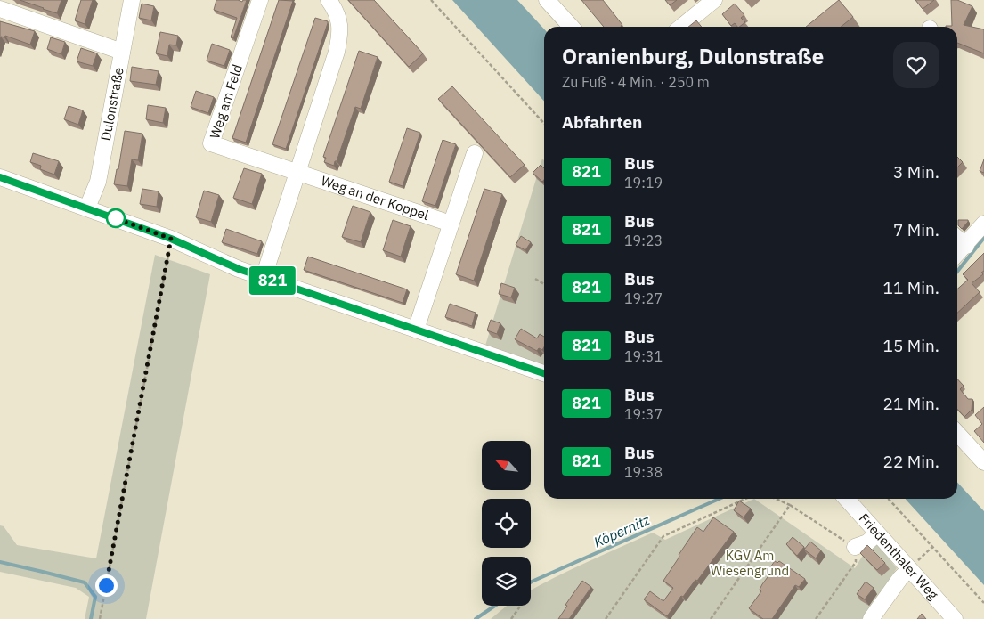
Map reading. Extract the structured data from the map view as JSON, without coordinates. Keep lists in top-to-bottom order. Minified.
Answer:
{"streets":{"street":["Weg am Feld","Dulonstraße","Weg an der Koppel","Friedenthaler Weg"]},"crossings":[["Weg am Feld","Weg an der Koppel"]],"water":["Köpernitz"],"parks":["KGV Am Wiesengrund"],"lines":["bus line 821"],"north":"top left","page":{"on_map":"821","heading":[["Oranienburg, Dulonstraße","Zu Fuß · 4 Min. · 250 m"],"Abfahrten"],"list":[{"mark":"821","name":"Bus","note":"19:19","value":"3 Min."},{"mark":"821","name":"Bus","note":"19:23","value":"7 Min."},{"mark":"821","name":"Bus","note":"19:27","value":"11 Min."},{"mark":"821","name":"Bus","note":"19:31","value":"15 Min."},{"mark":"821","name":"Bus","note":"19:37","value":"21 Min."},{"mark":"821","name":"Bus","note":"19:38","value":"22 Min."}]}}
